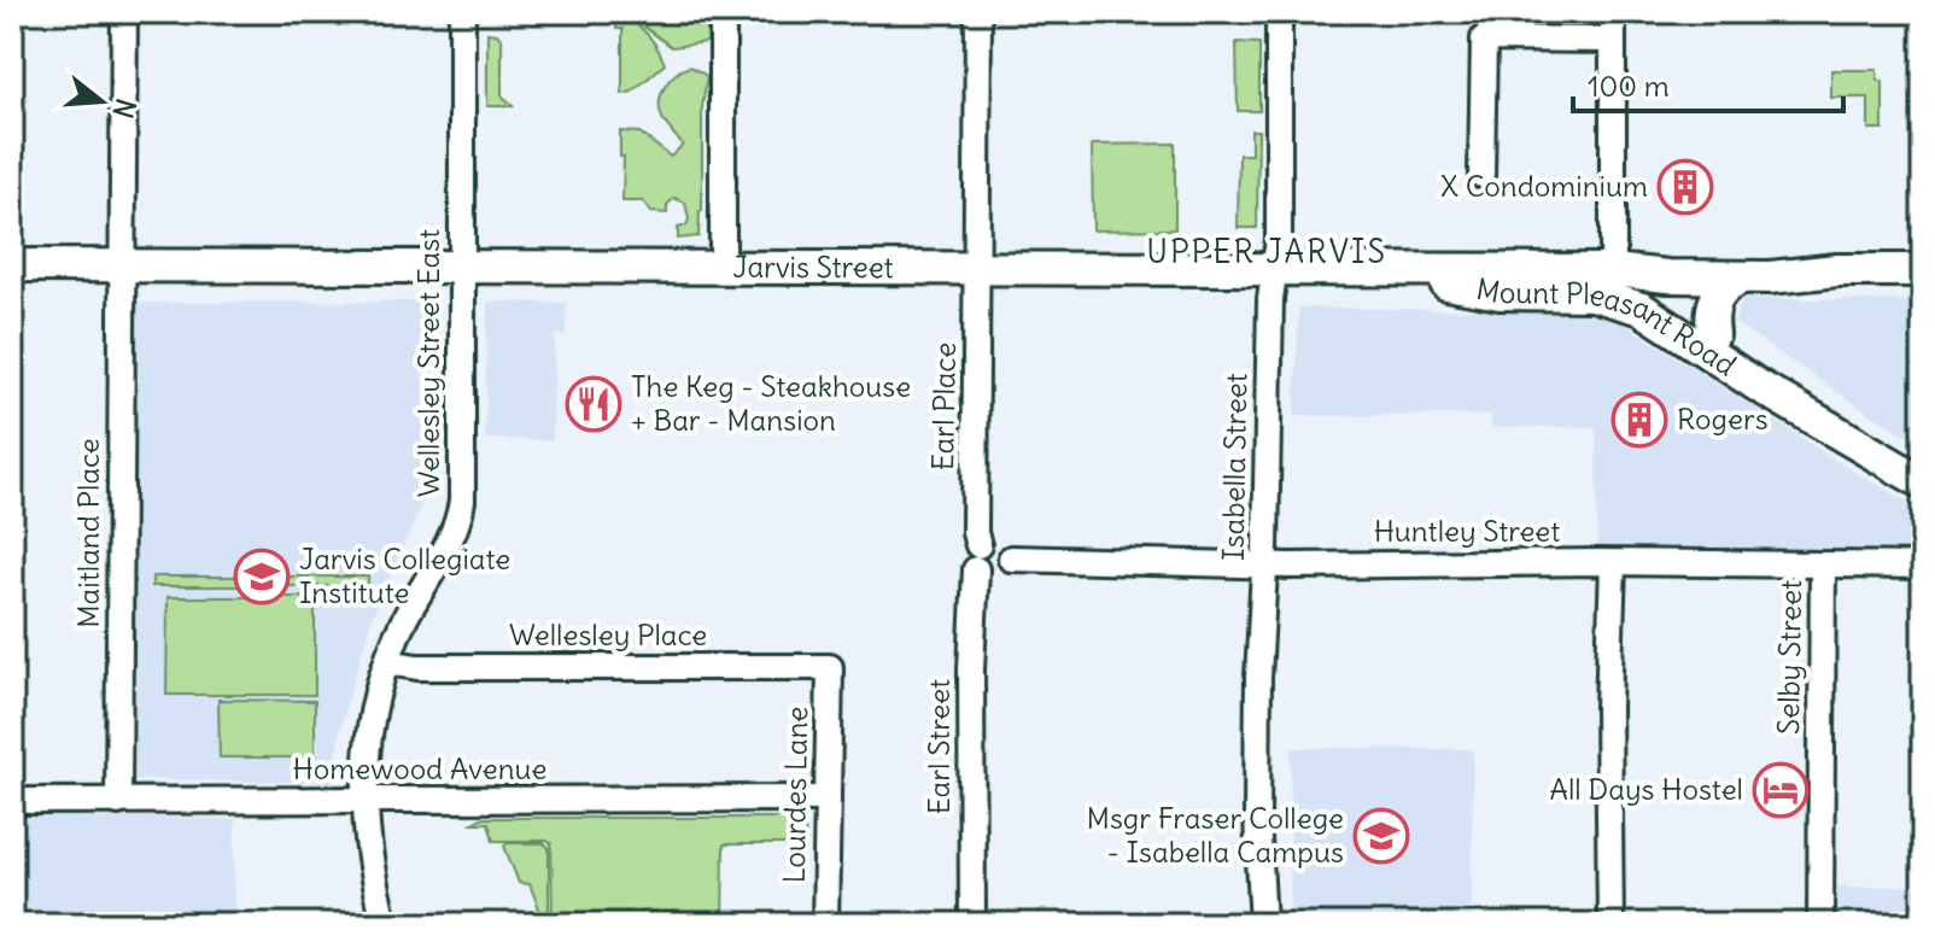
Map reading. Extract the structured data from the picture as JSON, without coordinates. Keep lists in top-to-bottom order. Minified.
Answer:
{"streets":{"main road":["Jarvis Street","Mount Pleasant Road"],"street":["Wellesley Street East","Earl Place","Isabella Street","Huntley Street","Maitland Place","Wellesley Place","Selby Street","Earl Street","Homewood Avenue","Lourdes Lane"]},"crossings":[["Jarvis Street","Mount Pleasant Road"],["Jarvis Street","Wellesley Street East"],["Jarvis Street","Earl Place"],["Jarvis Street","Isabella Street"],["Jarvis Street","Maitland Place"],["Wellesley Street East","Wellesley Place"],["Wellesley Street East","Homewood Avenue"],["Earl Place","Earl Street"],["Isabella Street","Huntley Street"],["Huntley Street","Selby Street"],["Maitland Place","Homewood Avenue"],["Wellesley Place","Lourdes Lane"],["Homewood Avenue","Lourdes Lane"]],"districts":["UPPER JARVIS"],"places":{"building":["X Condominium","Rogers"],"restaurant":["The Keg - Steakhouse + Bar - Mansion"],"school or university":["Jarvis Collegiate Institute","Msgr Fraser College - Isabella Campus"],"hotel":["All Days Hostel"]},"scale_bar":"100 m","north":"right"}
